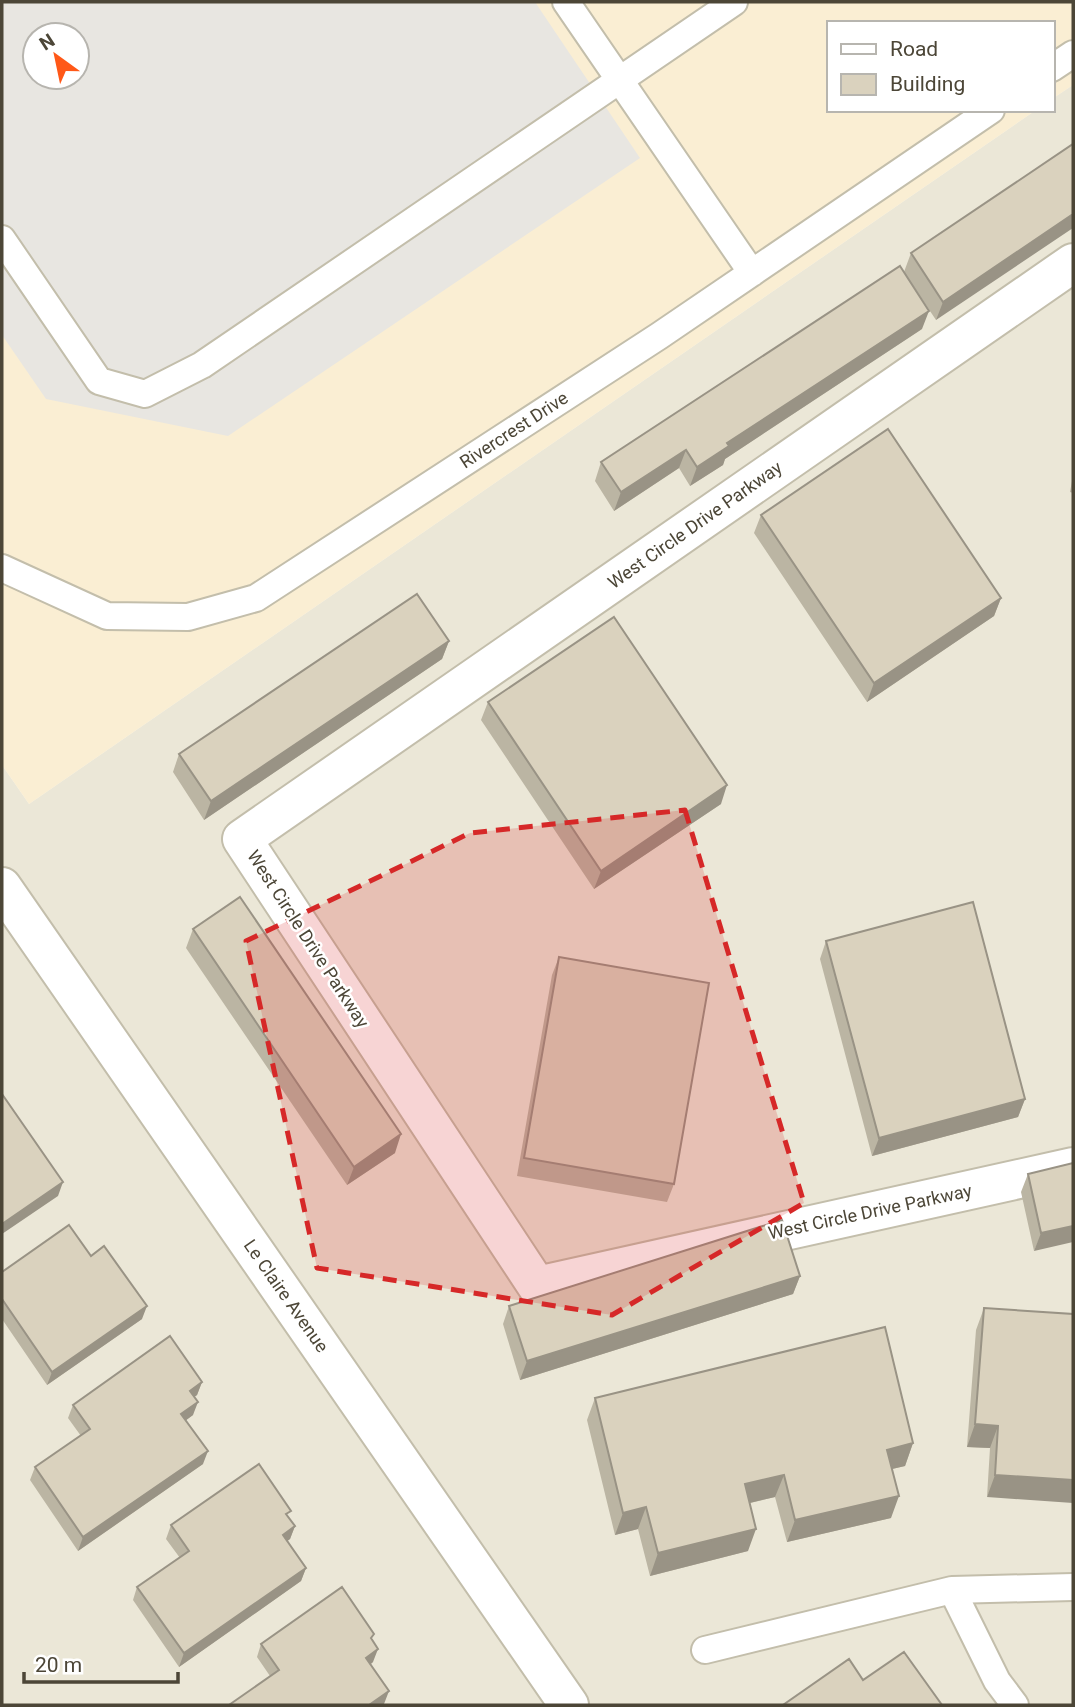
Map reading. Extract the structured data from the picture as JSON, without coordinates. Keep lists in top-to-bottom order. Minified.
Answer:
{"streets":{"street":["West Circle Drive Parkway","Le Claire Avenue"],"lane":["Rivercrest Drive"]},"legend":["Road","Building"],"scale_bar":"20 m","north":"top left"}
